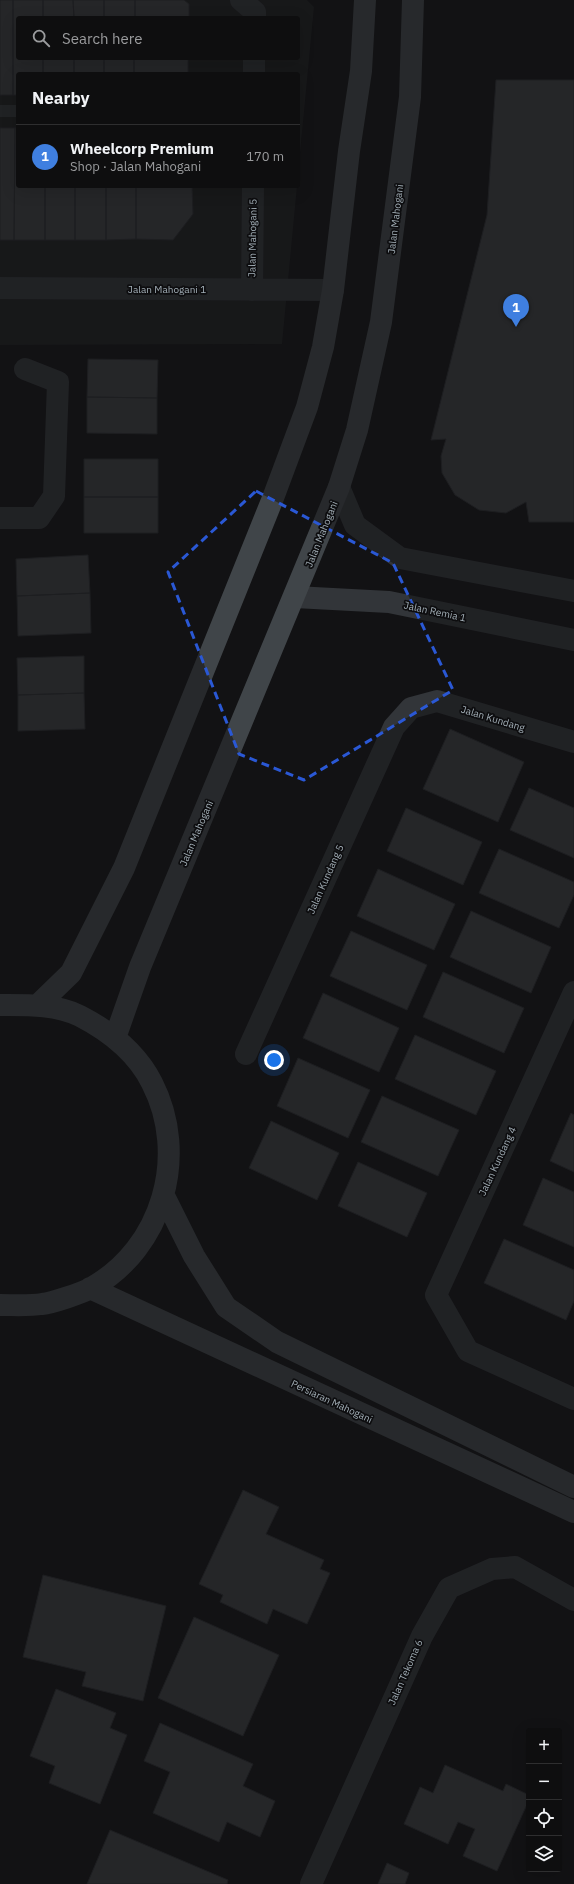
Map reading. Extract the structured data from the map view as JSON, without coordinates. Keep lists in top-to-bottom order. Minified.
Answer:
{"streets":{"main road":["Jalan Mahogani","Persiaran Mahogani"],"street":["Jalan Mahogani 5","Jalan Mahogani 1","Jalan Remia 1","Jalan Kundang","Jalan Kundang 5","Jalan Kundang 4","Jalan Tekoma 6"]},"crossings":[["Jalan Mahogani","Jalan Remia 1"],["Jalan Mahogani 5","Jalan Mahogani 1"],["Jalan Kundang","Jalan Kundang 5"]],"page":{"search":"Search here","heading":"Nearby","list":[{"mark":"1","name":"Wheelcorp Premium","note":"Shop · Jalan Mahogani","value":"170 m"}],"pins":"1","map_buttons":["+","−"]}}
